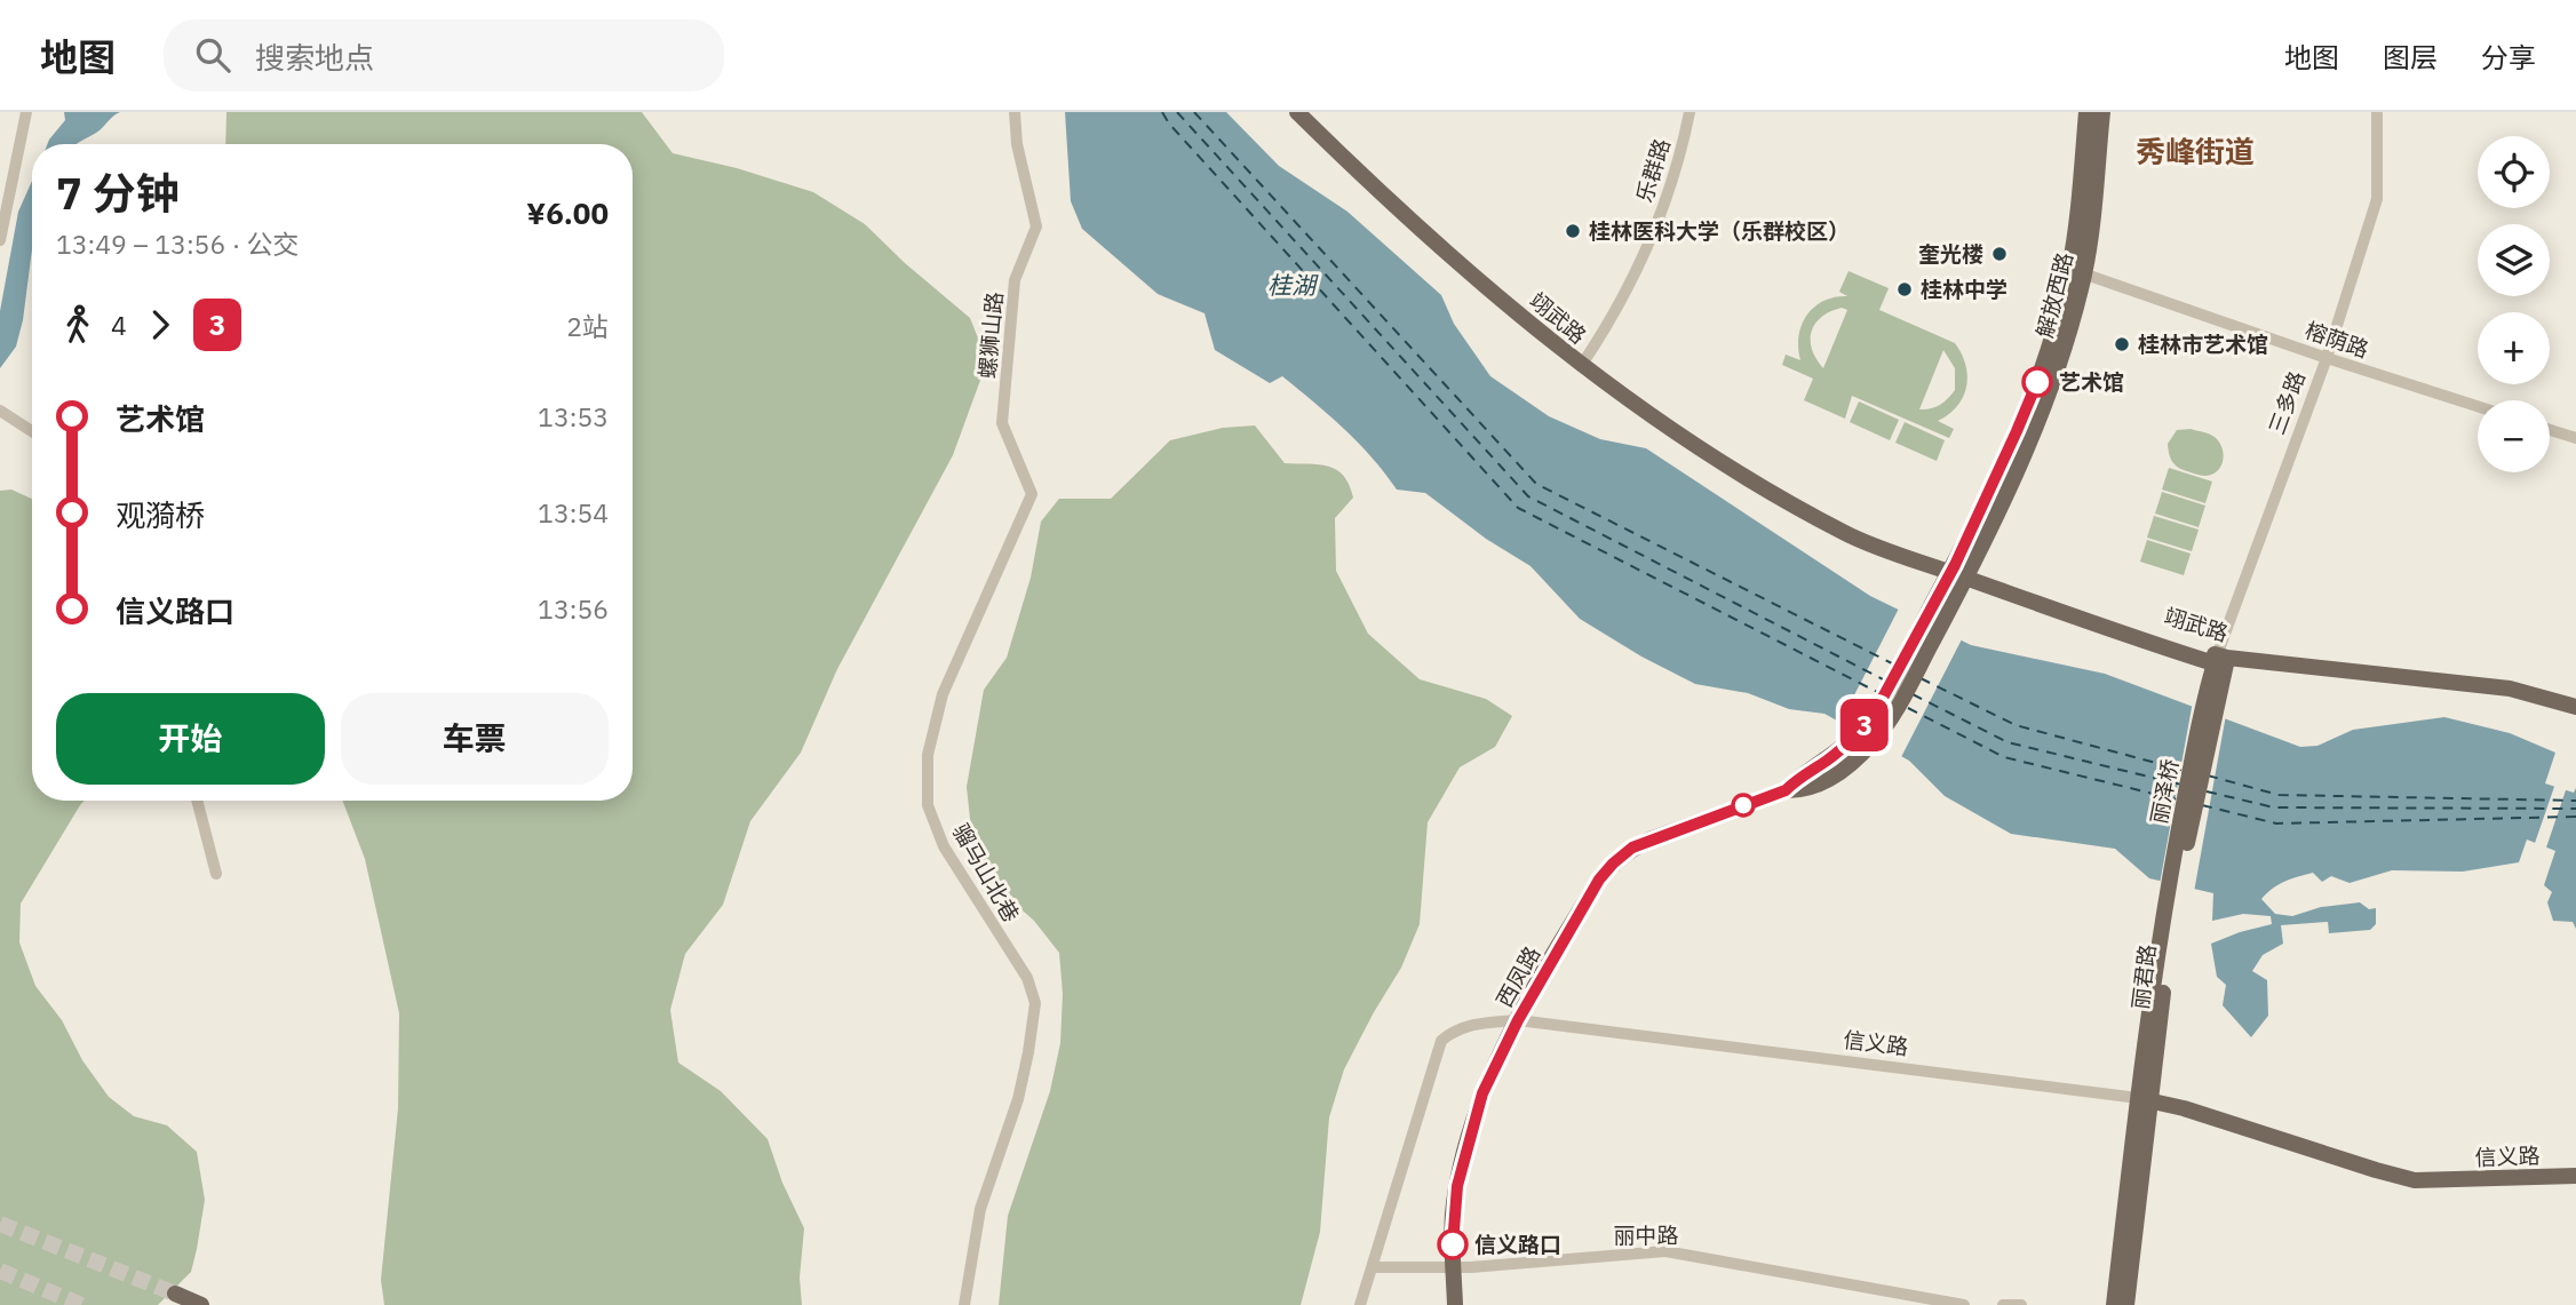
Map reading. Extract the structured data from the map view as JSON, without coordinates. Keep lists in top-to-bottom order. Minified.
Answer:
{"streets":{"main road":["解放西路","翊武路","三多路","丽泽桥","西凤路","丽君路","信义路"],"street":["乐群路","螺狮山路","榕荫路","骝马山北巷","丽中路"]},"crossings":[["乐群路","翊武路"],["解放西路","翊武路"],["解放西路","榕荫路"],["解放西路","西凤路"],["翊武路","三多路"],["螺狮山路","骝马山北巷"],["榕荫路","三多路"],["三多路","丽泽桥"],["丽泽桥","丽君路"],["西凤路","信义路"],["西凤路","丽中路"],["丽君路","信义路"],["信义路","丽中路"]],"districts":["秀峰街道"],"water":["桂湖"],"places":["桂林医科大学（乐群校区）","奎光楼","桂林中学","桂林市艺术馆","艺术馆","信义路口"],"lines":["bus line 3"],"page":{"header":"地图","search":"搜索地点","nav":["地图","图层","分享"],"on_map":"3","map_buttons":["+","−"],"heading":["7 分钟","13:49 – 13:56 · 公交","¥6.00"],"legs":["4","3","2站"],"list":[{"name":"艺术馆","value":"13:53"},{"name":"观漪桥","value":"13:54"},{"name":"信义路口","value":"13:56"}],"buttons":["开始","车票"]}}
